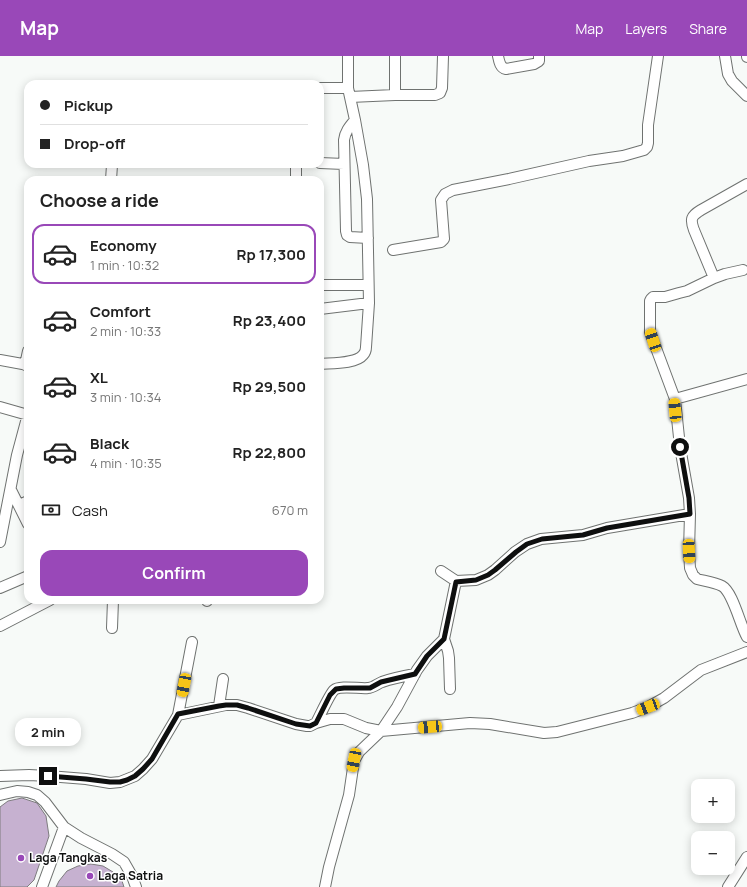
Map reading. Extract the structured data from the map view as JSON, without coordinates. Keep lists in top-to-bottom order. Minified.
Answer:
{"places":["Laga Tangkas","Laga Satria"],"page":{"header":"Map","nav":["Map","Layers","Share"],"banner":["Pickup","Drop-off"],"heading":"Choose a ride","list":[{"name":"Economy","note":"1 min · 10:32","value":"Rp 17,300"},{"name":"Comfort","note":"2 min · 10:33","value":"Rp 23,400"},{"name":"XL","note":"3 min · 10:34","value":"Rp 29,500"},{"name":"Black","note":"4 min · 10:35","value":"Rp 22,800"}],"pay":["Cash","670 m"],"buttons":"Confirm","bubble":"2 min","map_buttons":["+","−"]}}
